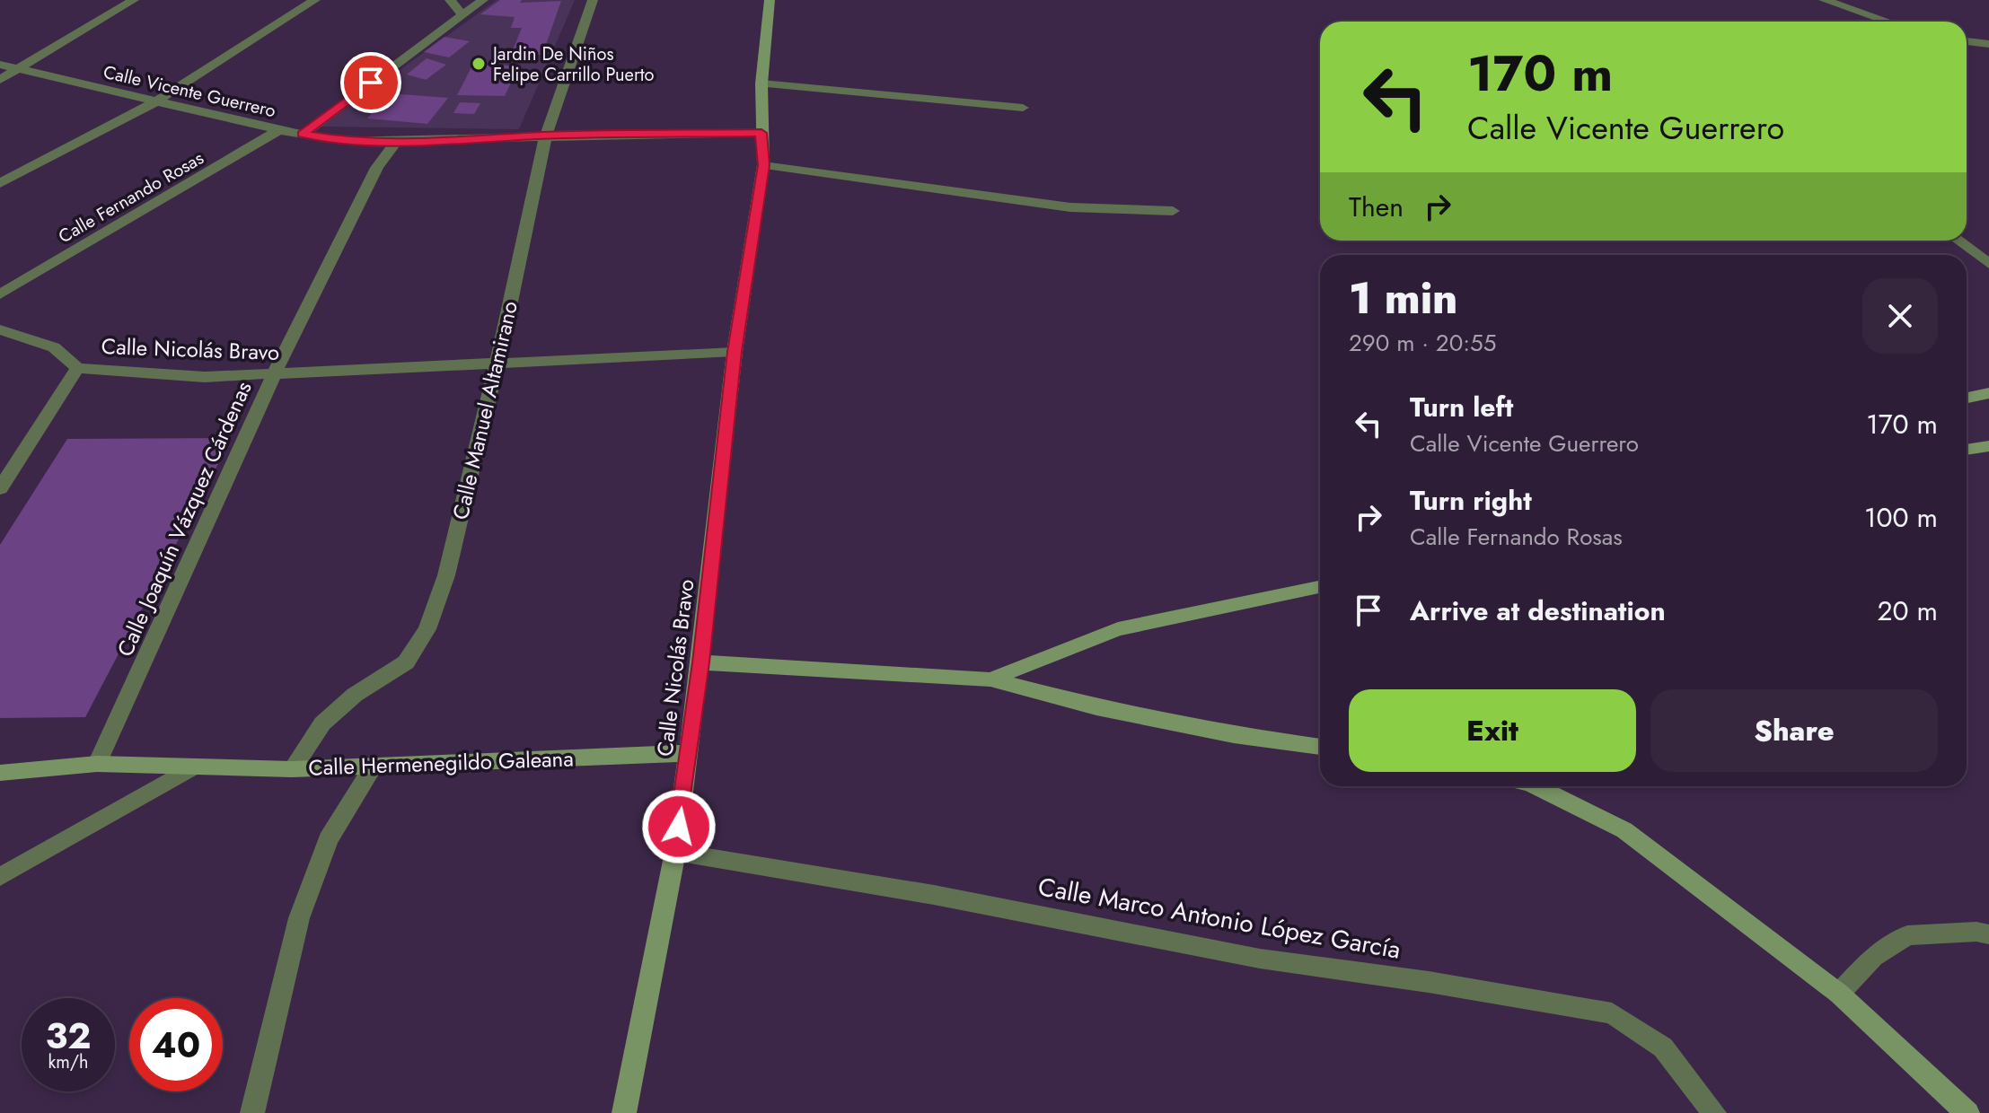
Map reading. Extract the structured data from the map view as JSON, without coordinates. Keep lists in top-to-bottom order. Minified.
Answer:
{"streets":{"street":["Calle Vicente Guerrero","Calle Fernando Rosas","Calle Nicolás Bravo","Calle Manuel Altamirano","Calle Joaquín Vázquez Cárdenas","Calle Hermenegildo Galeana","Calle Marco Antonio López García"]},"crossings":[["Calle Vicente Guerrero","Calle Fernando Rosas"],["Calle Vicente Guerrero","Calle Nicolás Bravo"],["Calle Vicente Guerrero","Calle Manuel Altamirano"],["Calle Vicente Guerrero","Calle Joaquín Vázquez Cárdenas"],["Calle Nicolás Bravo","Calle Manuel Altamirano"],["Calle Nicolás Bravo","Calle Joaquín Vázquez Cárdenas"],["Calle Nicolás Bravo","Calle Hermenegildo Galeana"],["Calle Nicolás Bravo","Calle Marco Antonio López García"],["Calle Manuel Altamirano","Calle Hermenegildo Galeana"],["Calle Joaquín Vázquez Cárdenas","Calle Hermenegildo Galeana"]],"places":["Jardin De Niños Felipe Carrillo Puerto"],"page":{"turn":["170 m","Calle Vicente Guerrero"],"then":"Then","heading":["1 min","290 m · 20:55"],"list":[{"name":"Turn left","note":"Calle Vicente Guerrero","value":"170 m"},{"name":"Turn right","note":"Calle Fernando Rosas","value":"100 m"},{"name":"Arrive at destination","value":"20 m"}],"buttons":["Exit","Share"],"speed":"32 km/h","limit":"40"}}
